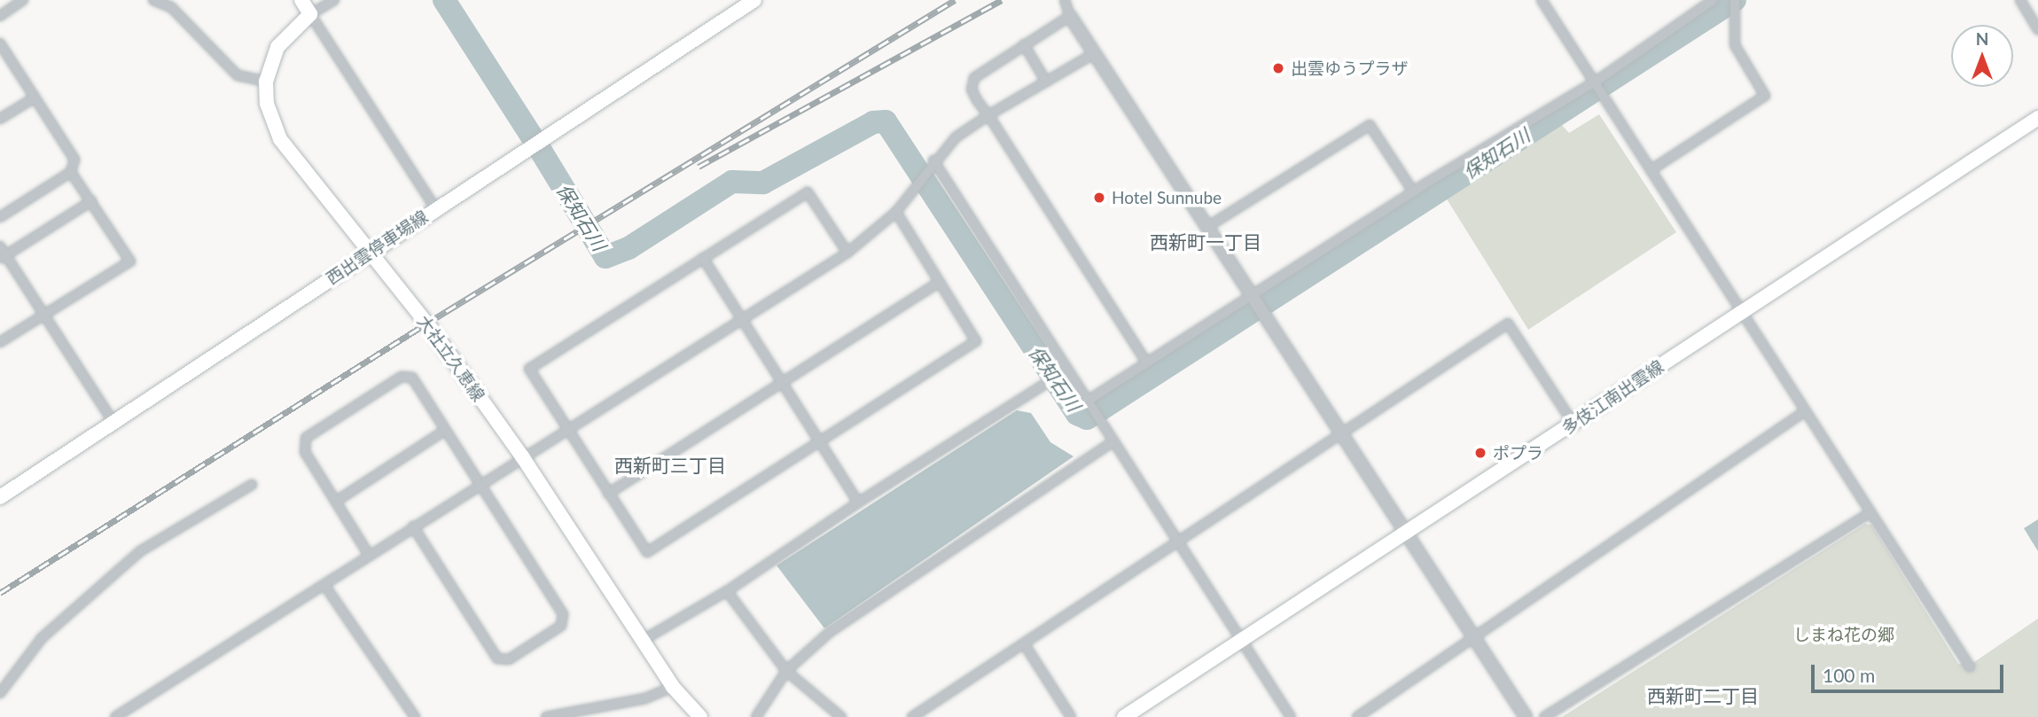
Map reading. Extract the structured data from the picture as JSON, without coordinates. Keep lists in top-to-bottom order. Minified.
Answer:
{"streets":{"main road":["西出雲停車場線","大社立久恵線","多伎江南出雲線"]},"crossings":[["西出雲停車場線","大社立久恵線"]],"districts":["西新町一丁目","西新町三丁目","西新町二丁目"],"water":["保知石川"],"parks":["しまね花の郷"],"places":["出雲ゆうプラザ","Hotel Sunnube","ポプラ"],"scale_bar":"100 m","north":"top"}
